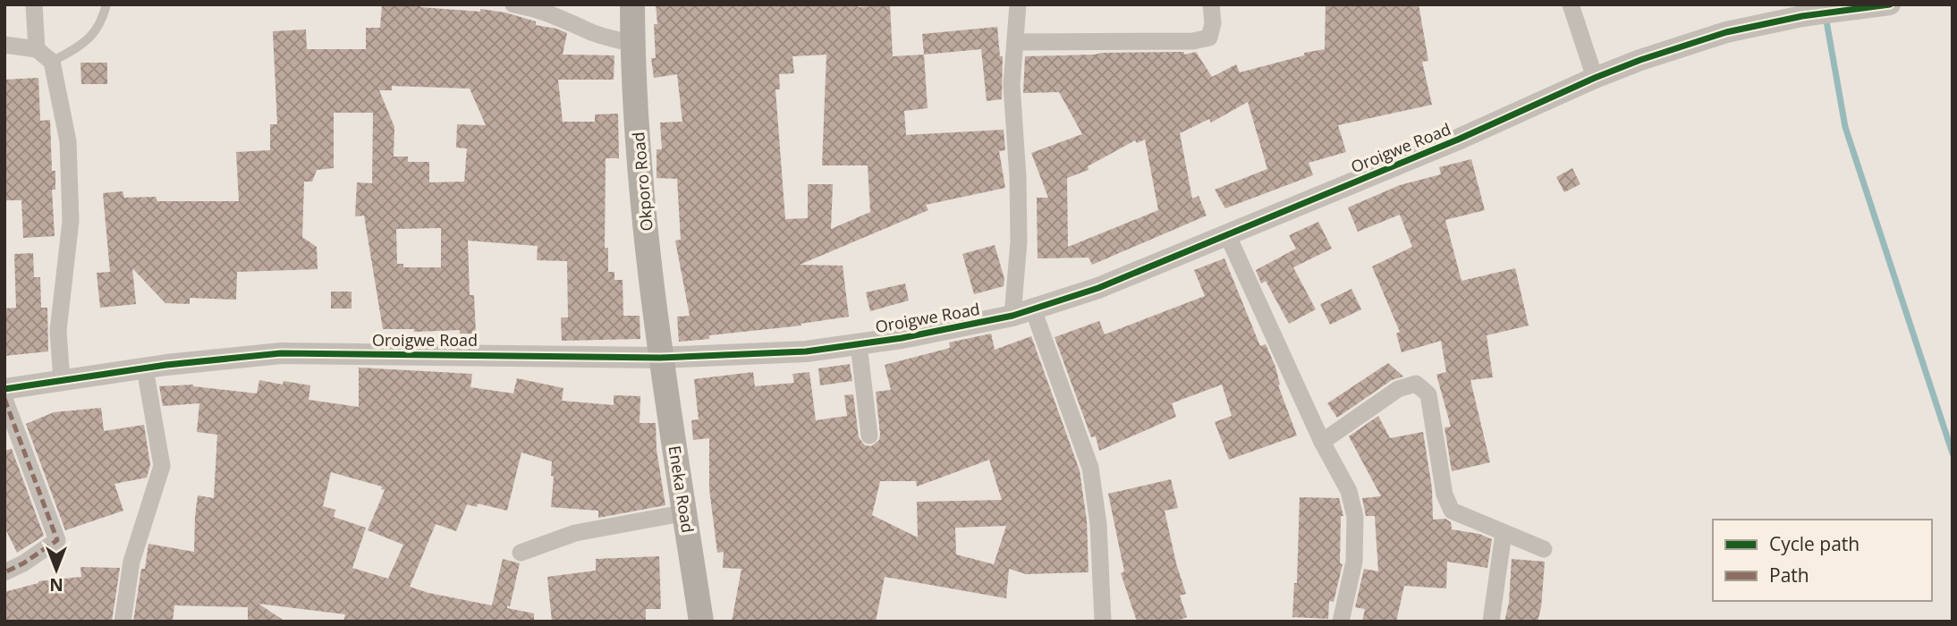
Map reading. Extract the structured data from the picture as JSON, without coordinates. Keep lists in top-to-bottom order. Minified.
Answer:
{"streets":{"main road":["Okporo Road","Eneka Road"],"street":["Oroigwe Road"]},"crossings":[["Oroigwe Road","Okporo Road"],["Oroigwe Road","Eneka Road"],["Okporo Road","Eneka Road"]],"legend":["Cycle path","Path"],"north":"bottom"}
